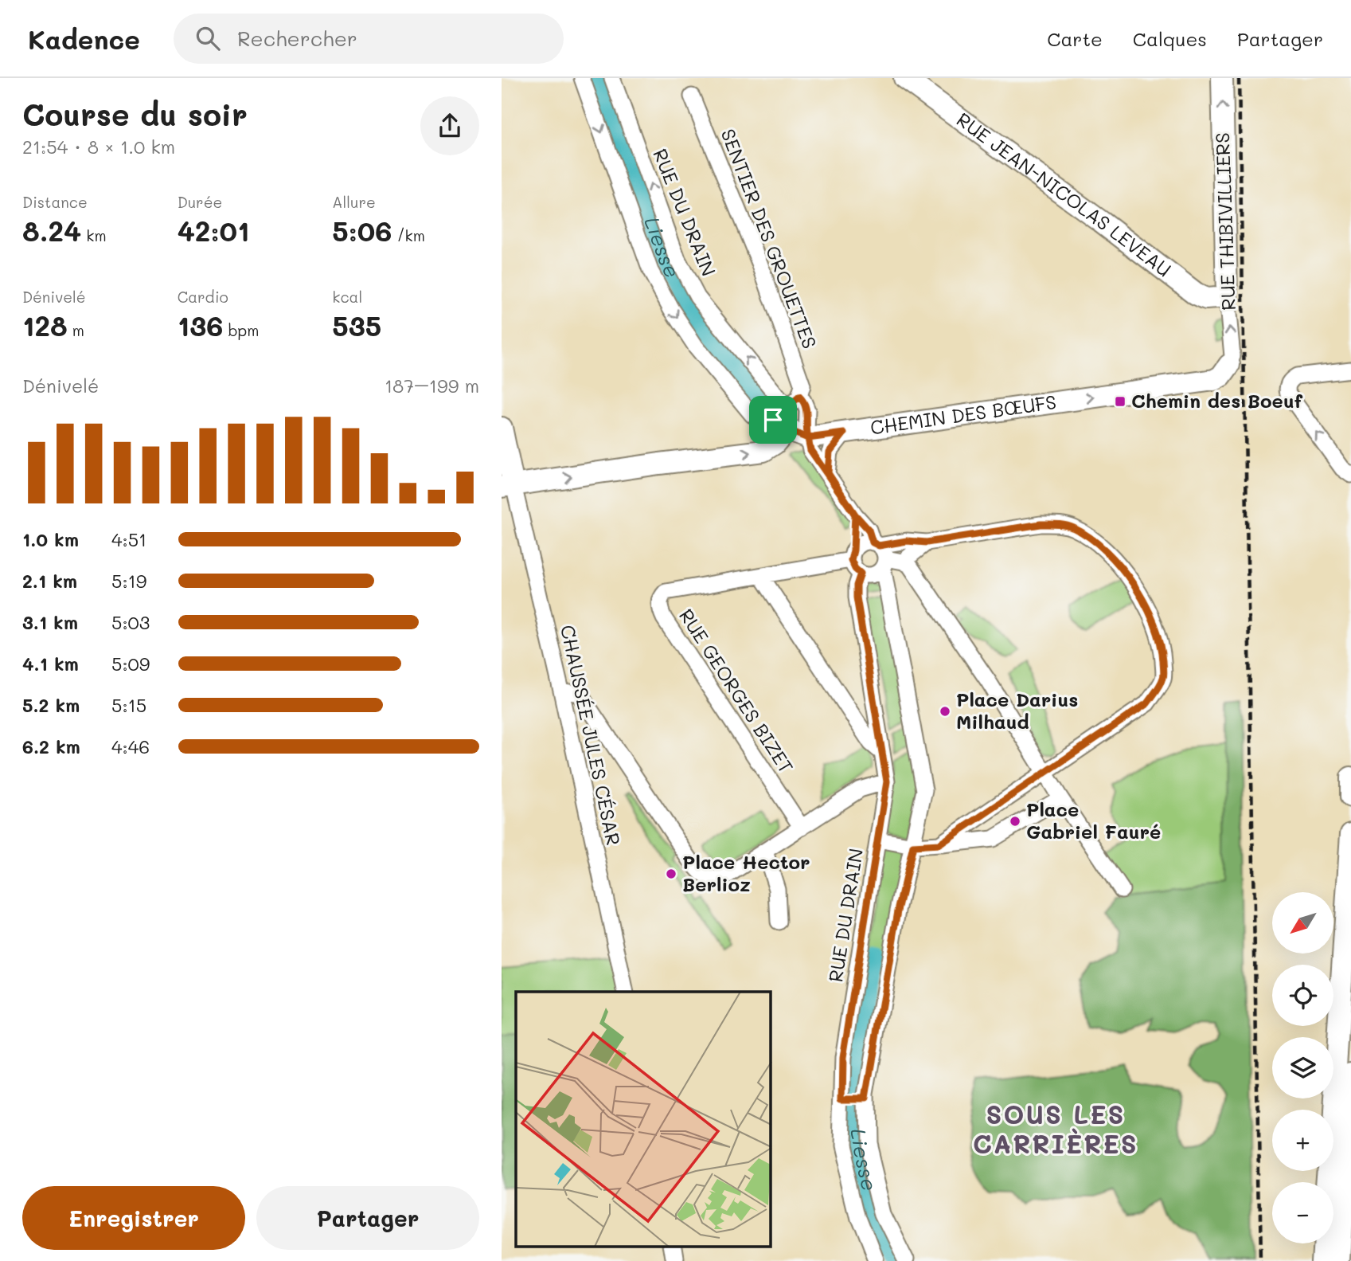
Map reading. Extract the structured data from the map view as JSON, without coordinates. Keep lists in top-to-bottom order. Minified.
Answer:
{"streets":{"street":["RUE JEAN-NICOLAS LEVEAU","RUE DU DRAIN","RUE THIBIVILLIERS","SENTIER DES GROUETTES","CHEMIN DES BŒUFS","RUE GEORGES BIZET","CHAUSSÉE JULES CÉSAR"]},"crossings":[["RUE JEAN-NICOLAS LEVEAU","RUE THIBIVILLIERS"],["RUE THIBIVILLIERS","CHEMIN DES BŒUFS"],["SENTIER DES GROUETTES","CHEMIN DES BŒUFS"]],"one_way":["RUE THIBIVILLIERS","CHEMIN DES BŒUFS"],"districts":["SOUS LES CARRIÈRES"],"water":["Liesse"],"places":{"transit":["Chemin des Boeuf"],"other":["Place Darius Milhaud","Place Gabriel Fauré","Place Hector Berlioz"]},"north":"bottom left","page":{"header":"Kadence","search":"Rechercher","nav":["Carte","Calques","Partager"],"heading":["Course du soir","21:54 · 8 × 1.0 km"],"stats":[["Distance","8.24 km"],["Durée","42:01"],["Allure","5:06 /km"],["Dénivelé","128 m"],["Cardio","136 bpm"],["kcal","535"]],"chart":["Dénivelé","187–199 m"],"list":[{"name":"1.0 km","note":"4:51"},{"name":"2.1 km","note":"5:19"},{"name":"3.1 km","note":"5:03"},{"name":"4.1 km","note":"5:09"},{"name":"5.2 km","note":"5:15"},{"name":"6.2 km","note":"4:46"}],"map_buttons":["+","−"],"buttons":["Enregistrer","Partager"]}}
